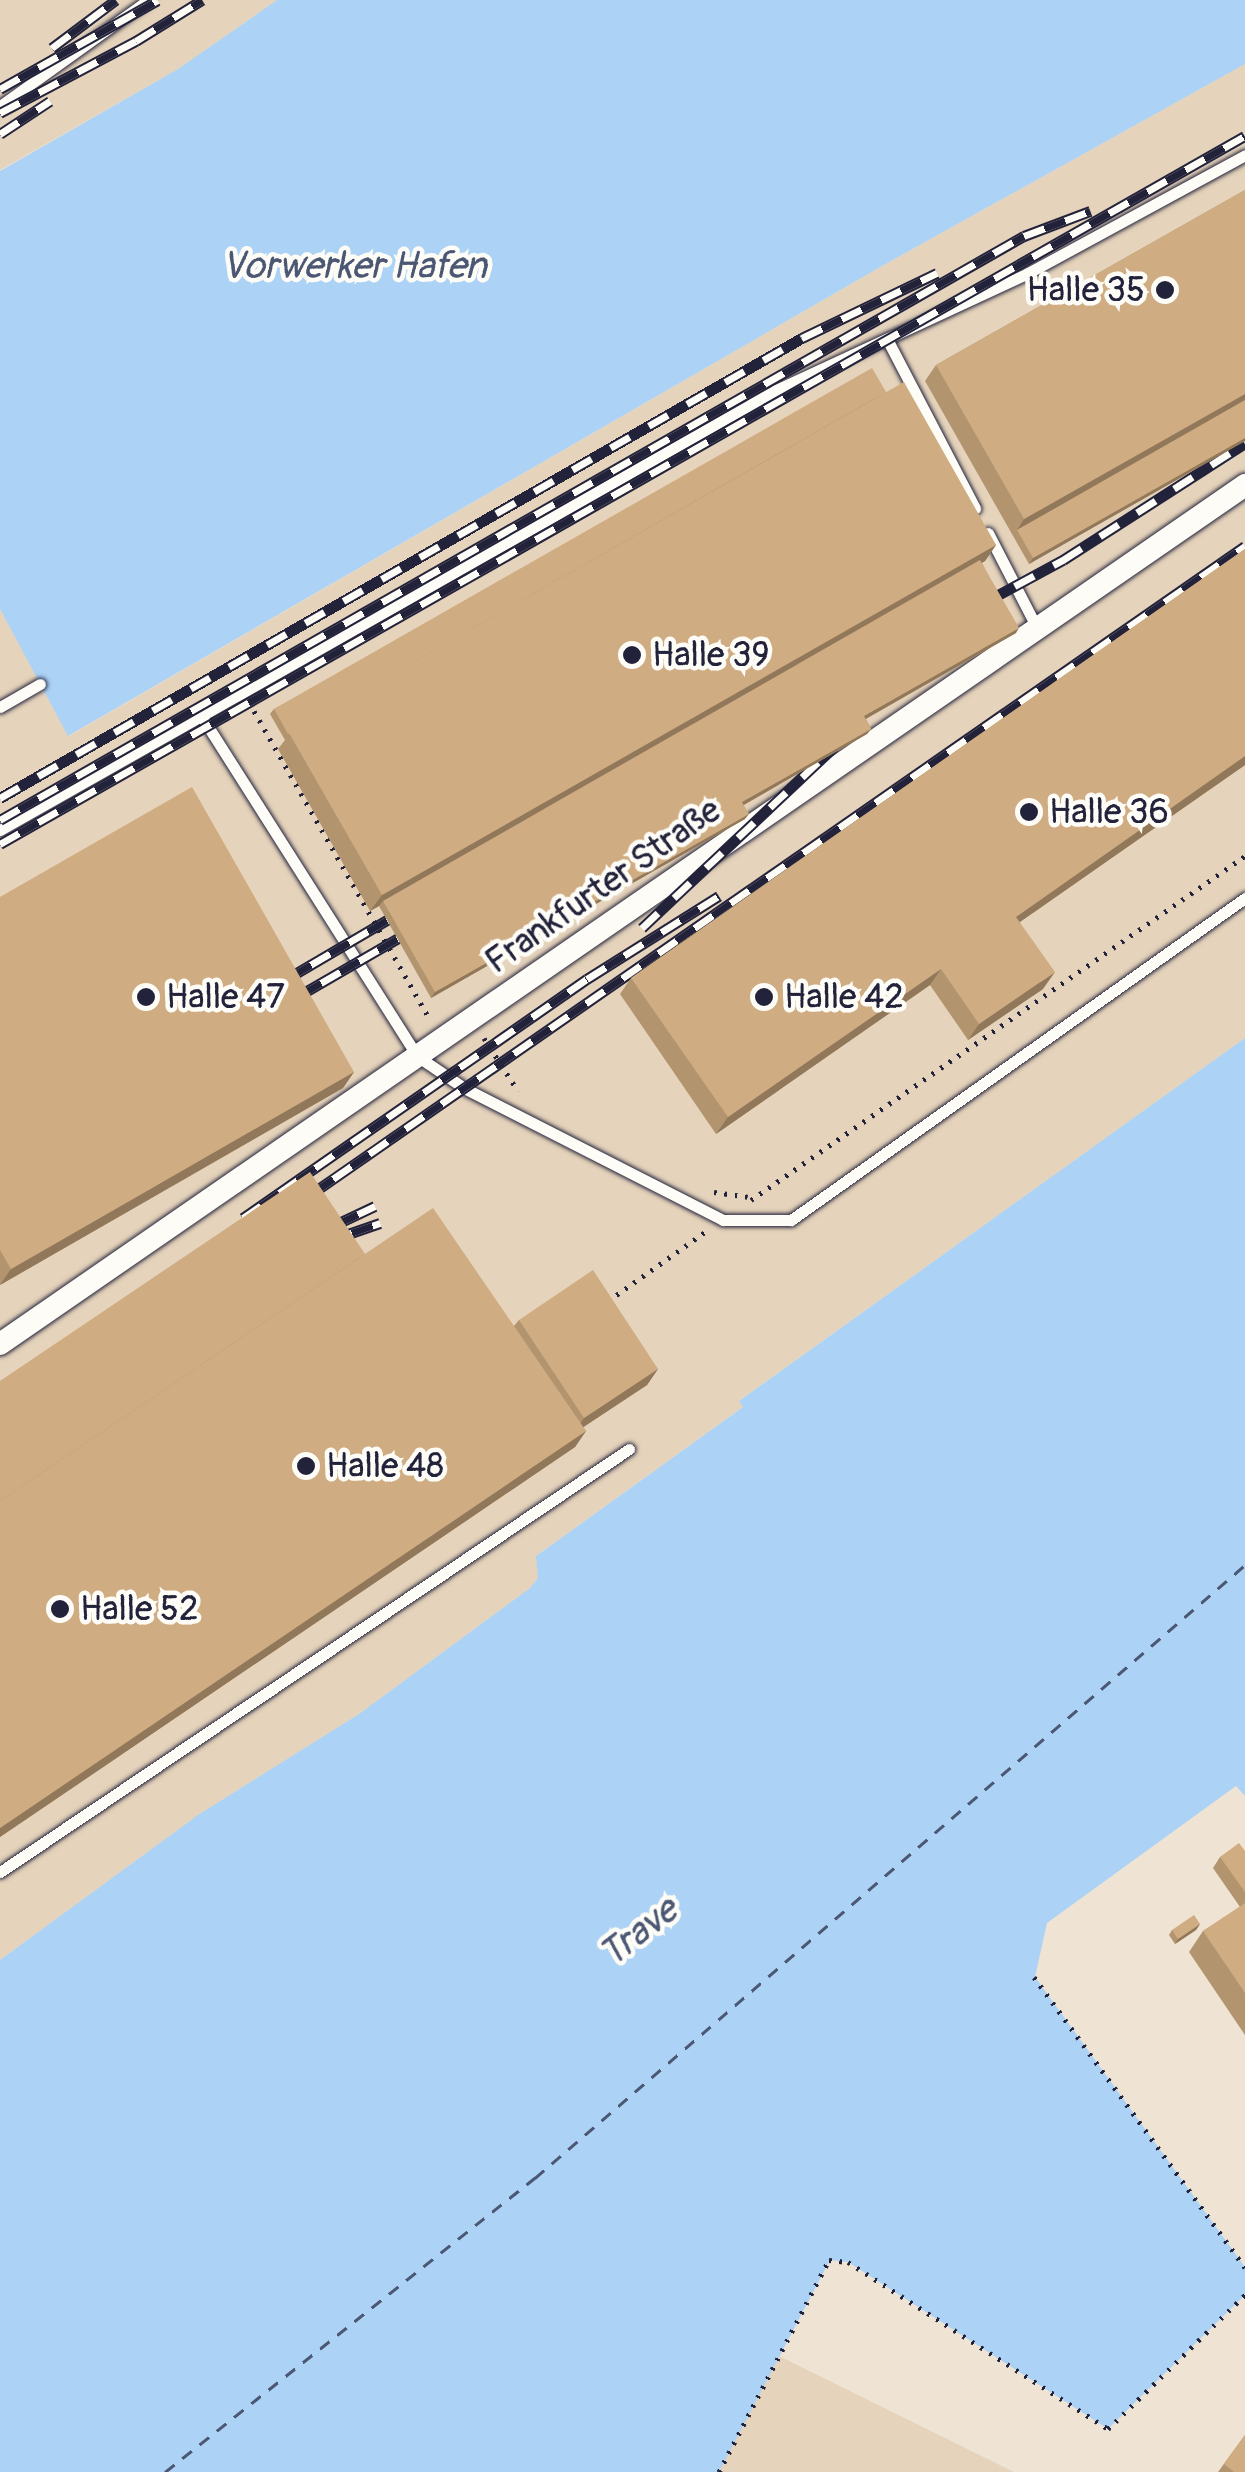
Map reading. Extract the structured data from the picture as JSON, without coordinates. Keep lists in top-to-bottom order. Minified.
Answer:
{"streets":{"street":["Frankfurter Straße"]},"water":["Vorwerker Hafen","Trave"],"places":["Halle 35","Halle 39","Halle 36","Halle 47","Halle 42","Halle 48","Halle 52"]}
